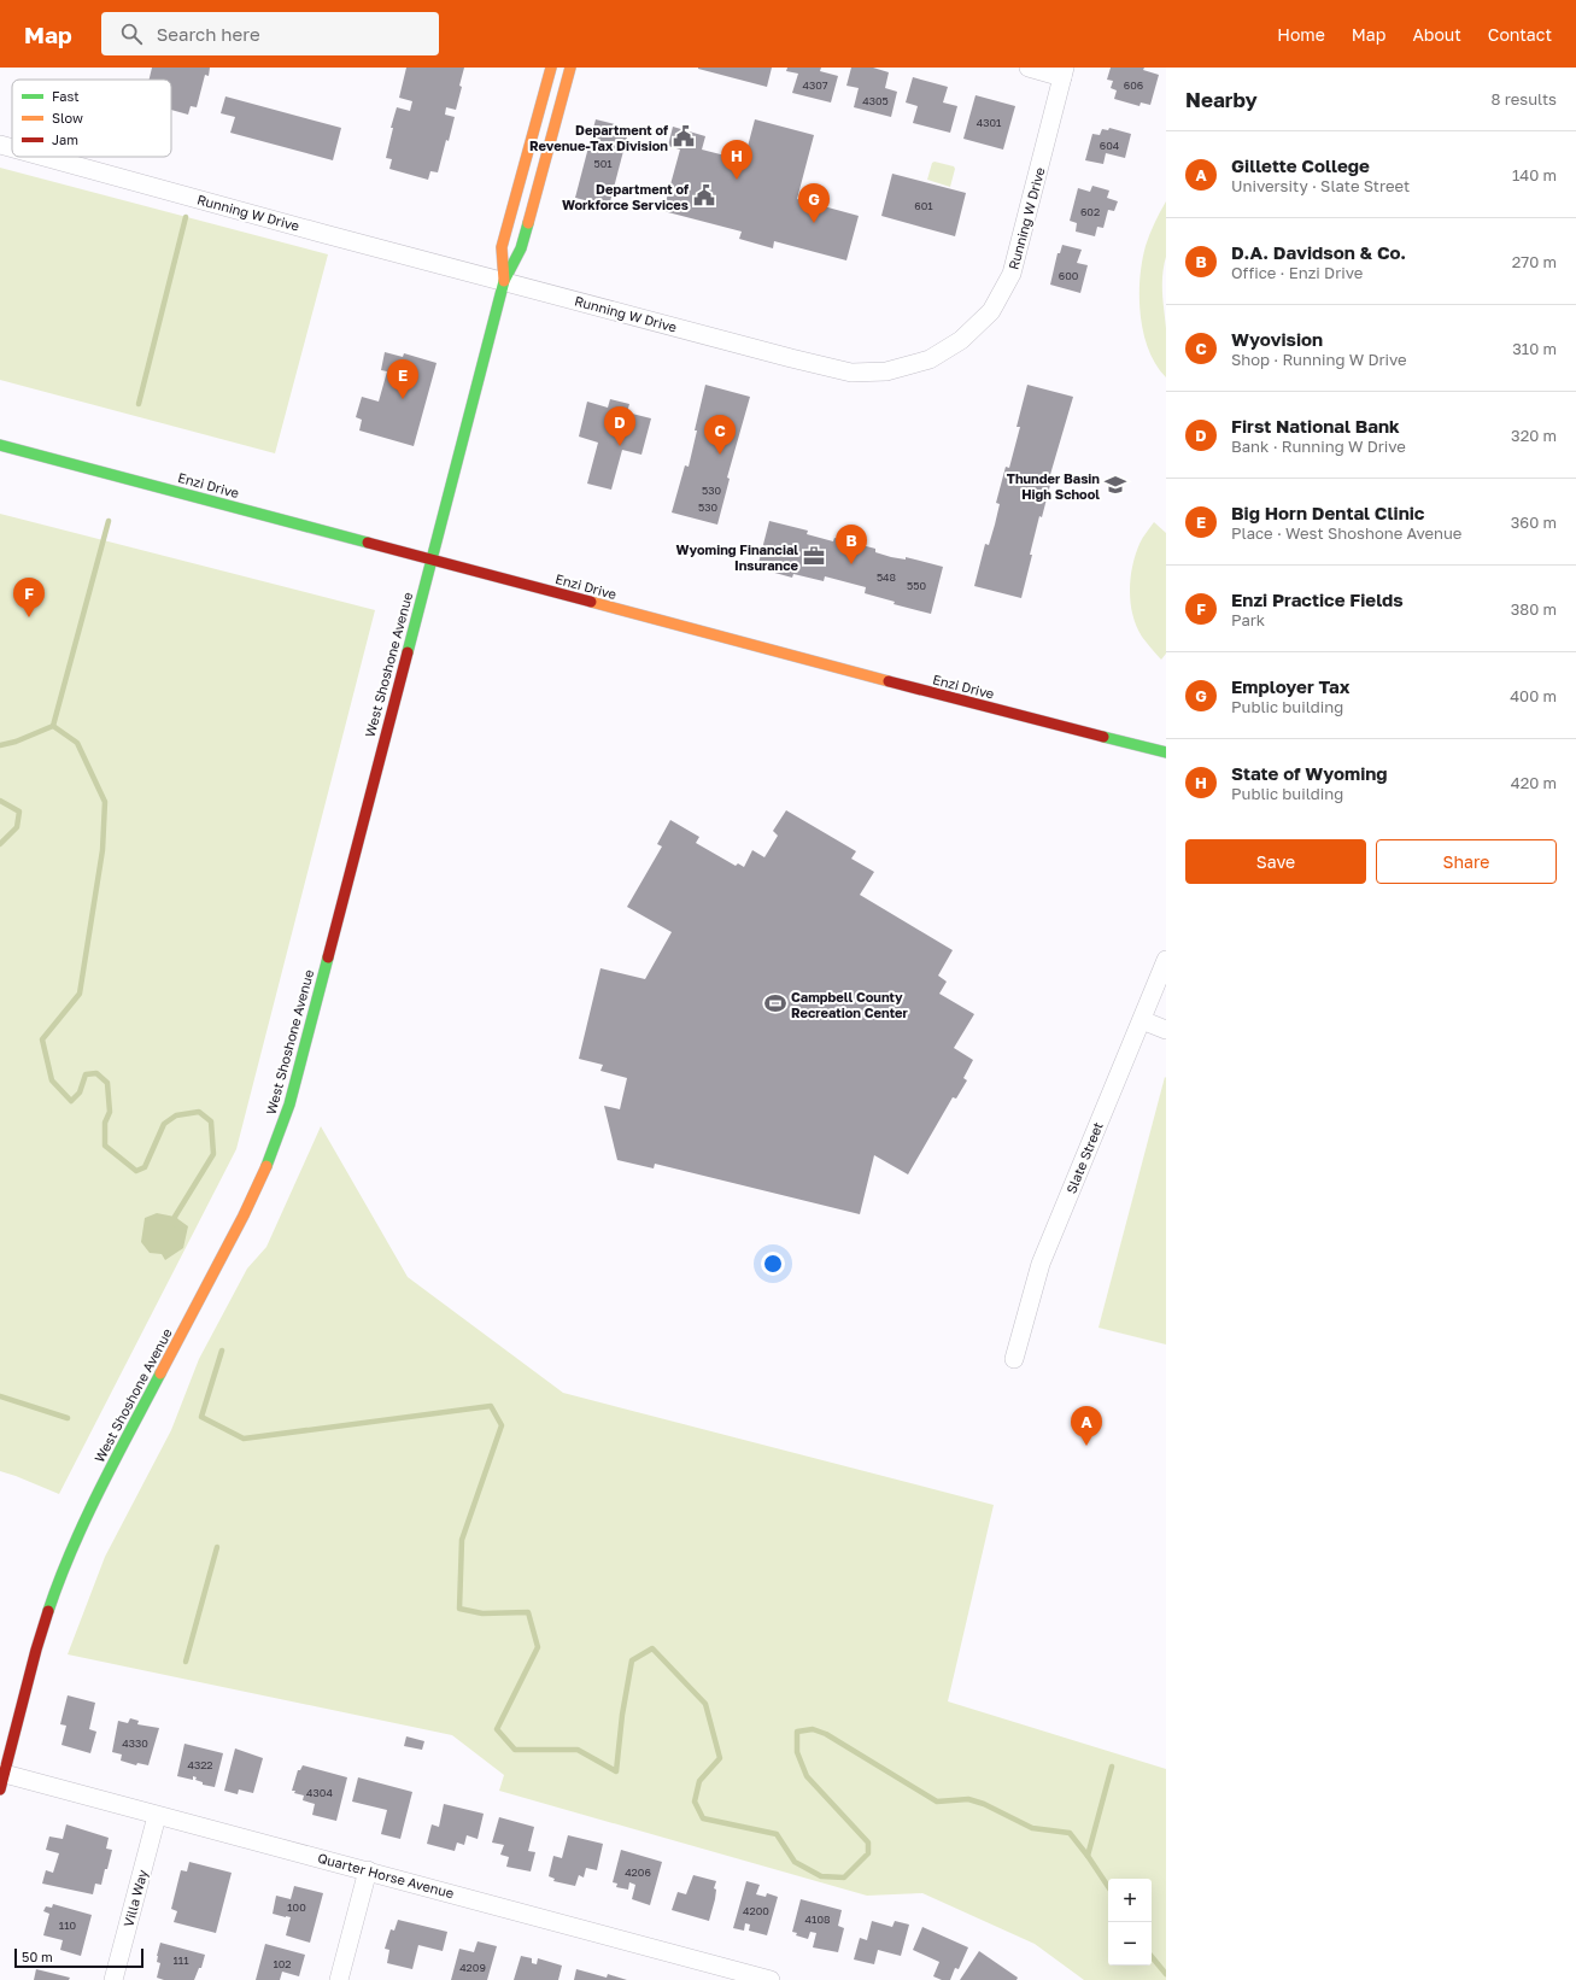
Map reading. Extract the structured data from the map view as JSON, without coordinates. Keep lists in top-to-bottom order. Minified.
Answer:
{"streets":{"street":["Running W Drive","Enzi Drive","West Shoshone Avenue","Slate Street","Quarter Horse Avenue","Villa Way"]},"crossings":[["Running W Drive","West Shoshone Avenue"],["Enzi Drive","West Shoshone Avenue"],["West Shoshone Avenue","Quarter Horse Avenue"],["Quarter Horse Avenue","Villa Way"]],"places":{"public building":["Department of Revenue-Tax Division","Department of Workforce Services"],"school or university":["Thunder Basin High School"],"office":["Wyoming Financial Insurance"],"sports":["Campbell County Recreation Center"]},"house_numbers":["4307","606","4305","4301","604","501","601","602","600","530","530","548","550","4330","4322","4304","4206","100","4200","4108","110","111","102","4209"],"legend":["Fast","Slow","Jam"],"scale_bar":"50 m","page":{"header":"Map","search":"Search here","nav":["Home","Map","About","Contact"],"heading":["Nearby","8 results"],"list":[{"mark":"A","name":"Gillette College","note":"University · Slate Street","value":"140 m"},{"mark":"B","name":"D.A. Davidson & Co.","note":"Office · Enzi Drive","value":"270 m"},{"mark":"C","name":"Wyovision","note":"Shop · Running W Drive","value":"310 m"},{"mark":"D","name":"First National Bank","note":"Bank · Running W Drive","value":"320 m"},{"mark":"E","name":"Big Horn Dental Clinic","note":"Place · West Shoshone Avenue","value":"360 m"},{"mark":"F","name":"Enzi Practice Fields","note":"Park","value":"380 m"},{"mark":"G","name":"Employer Tax","note":"Public building","value":"400 m"},{"mark":"H","name":"State of Wyoming","note":"Public building","value":"420 m"}],"pins":["H","G","E","D","C","B","F","A"],"buttons":["Save","Share"],"map_buttons":["+","−"],"scale":"50 m"}}
